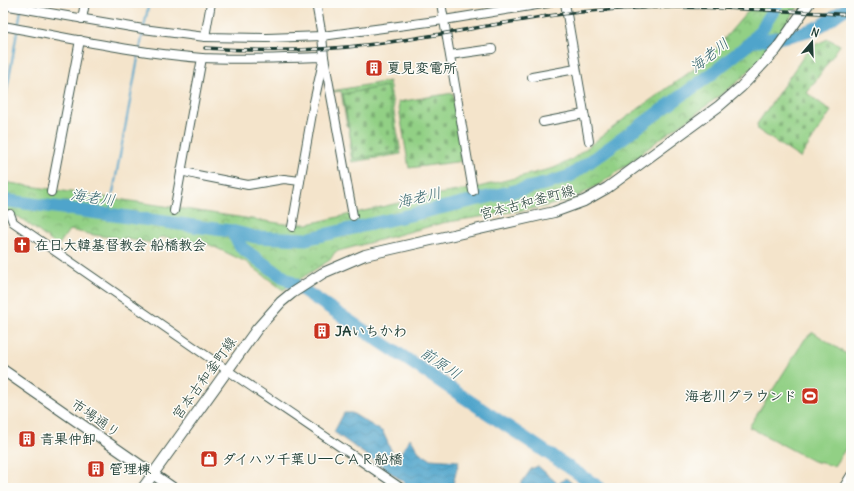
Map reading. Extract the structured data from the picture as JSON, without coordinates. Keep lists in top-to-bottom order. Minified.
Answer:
{"streets":{"street":["宮本古和釜町線","市場通り"]},"crossings":[["宮本古和釜町線","市場通り"]],"water":["海老川","前原川"],"places":{"building":["夏見変電所","JAいちかわ","青果仲卸","管理棟"],"church":["在日大韓基督教会 船橋教会"],"sports":["海老川グラウンド"],"shop":["ダイハツ千葉Ｕ―ＣＡＲ船橋"]},"north":"top"}
